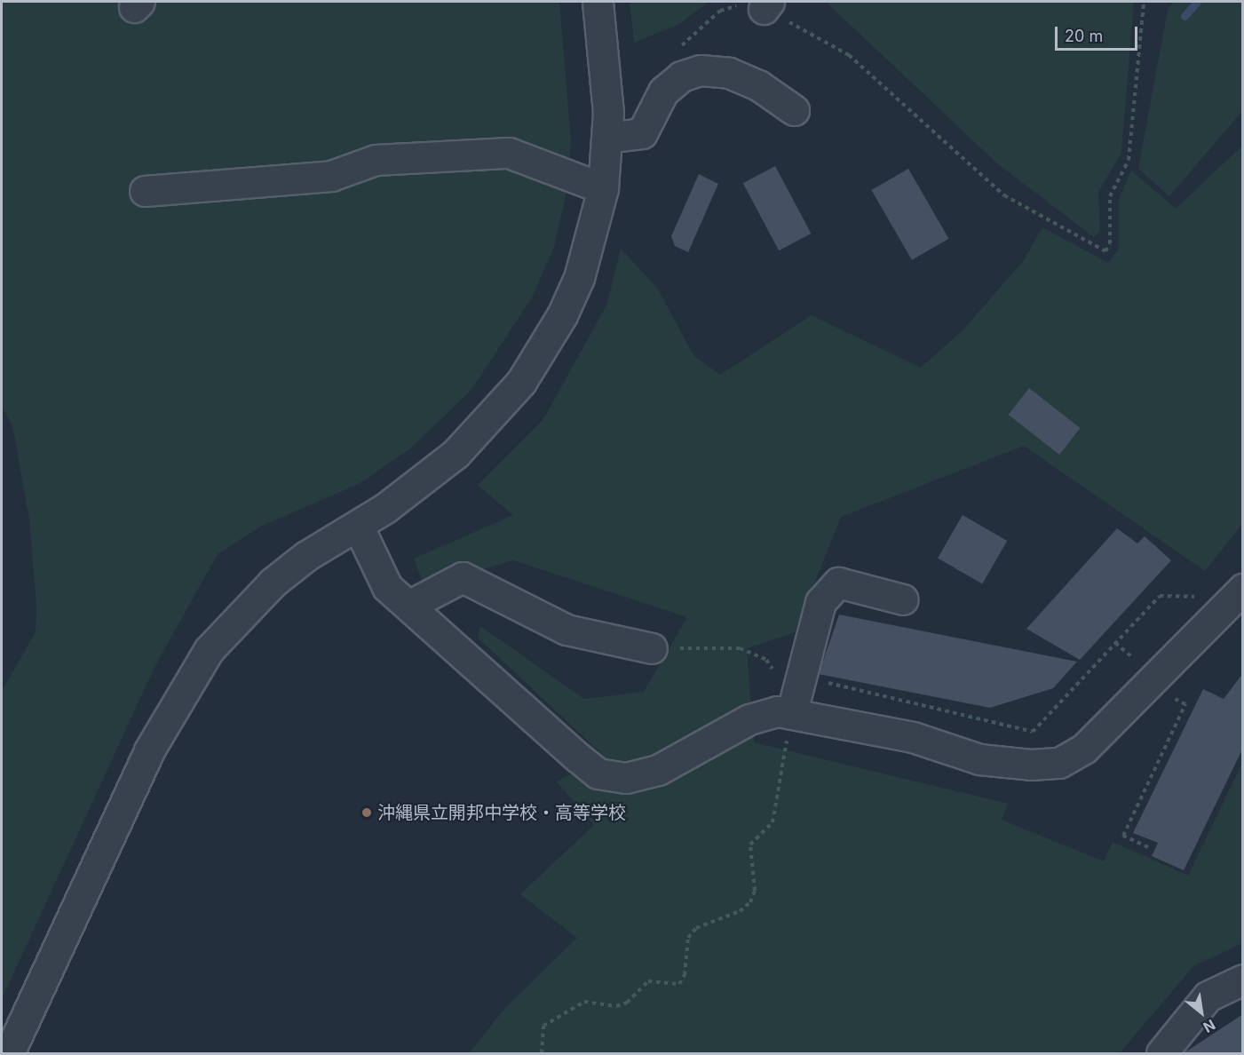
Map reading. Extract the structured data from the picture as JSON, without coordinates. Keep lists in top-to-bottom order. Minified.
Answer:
{"places":["沖縄県立開邦中学校・高等学校"],"scale_bar":"20 m","north":"bottom right"}
